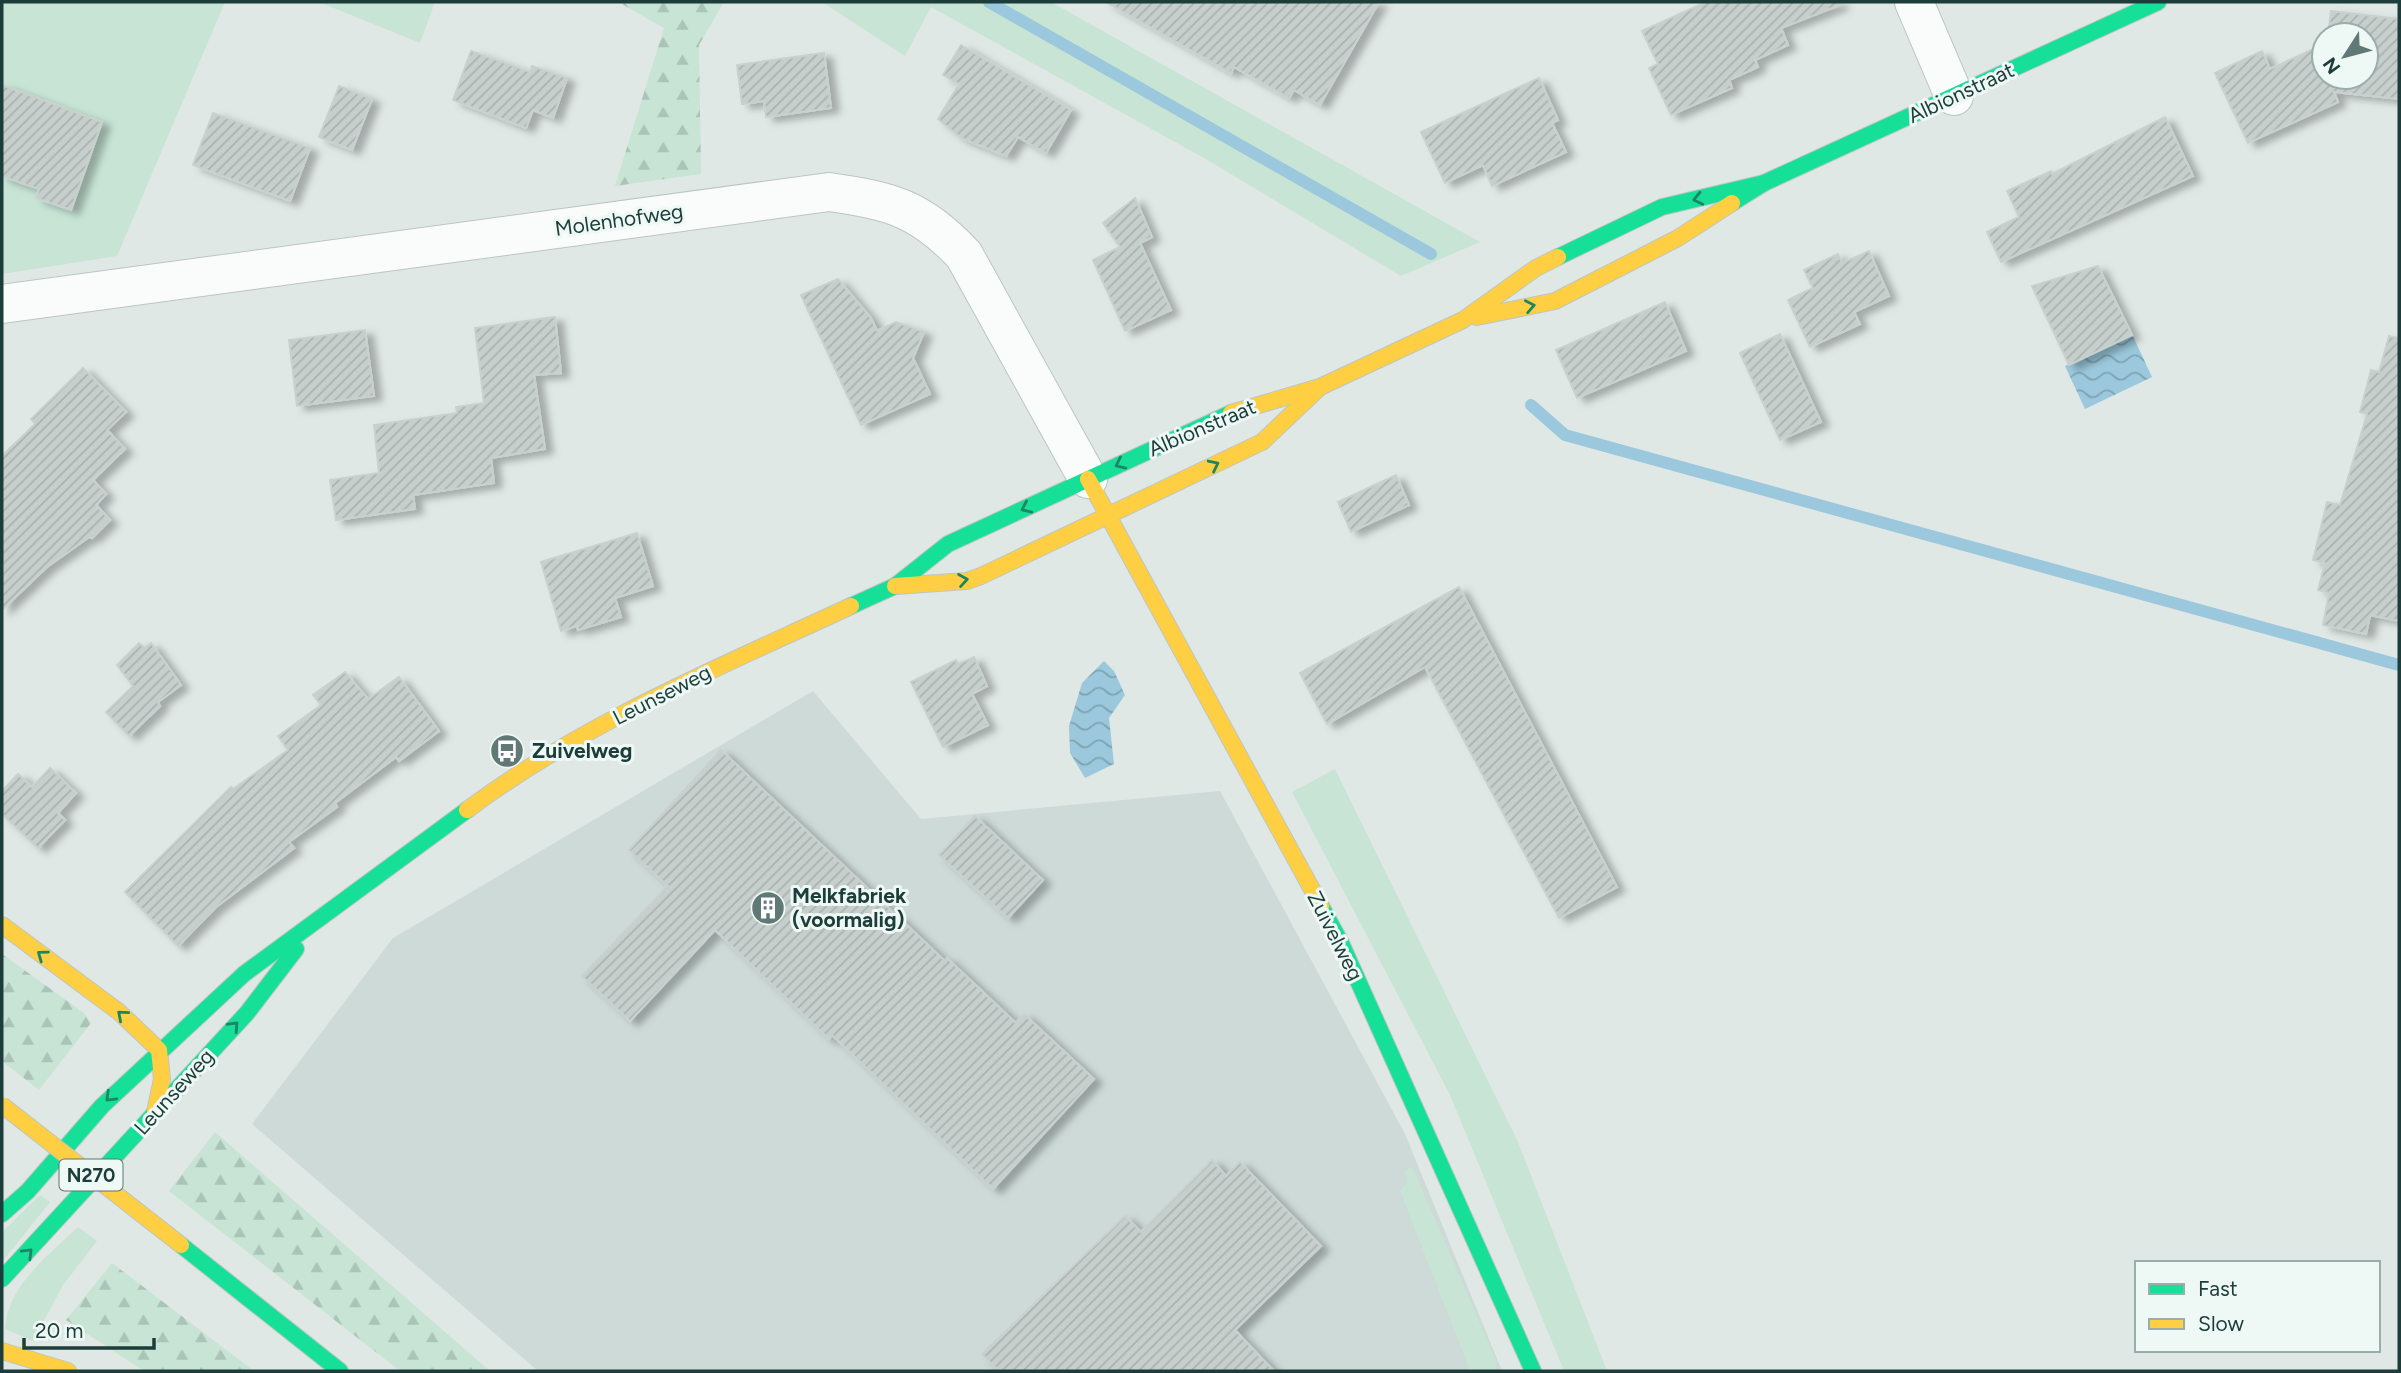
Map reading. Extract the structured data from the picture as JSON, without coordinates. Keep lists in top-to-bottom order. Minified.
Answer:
{"streets":{"main road":["Albionstraat","Leunseweg","Zuivelweg","N270"],"street":["Molenhofweg"]},"crossings":[["Albionstraat","Molenhofweg"],["Albionstraat","Leunseweg"],["Albionstraat","Zuivelweg"],["Molenhofweg","Leunseweg"],["Molenhofweg","Zuivelweg"],["Leunseweg","Zuivelweg"]],"places":{"bus stop":["Zuivelweg"],"building":["Melkfabriek (voormalig)"]},"legend":["Fast","Slow"],"scale_bar":"20 m","north":"bottom left"}
